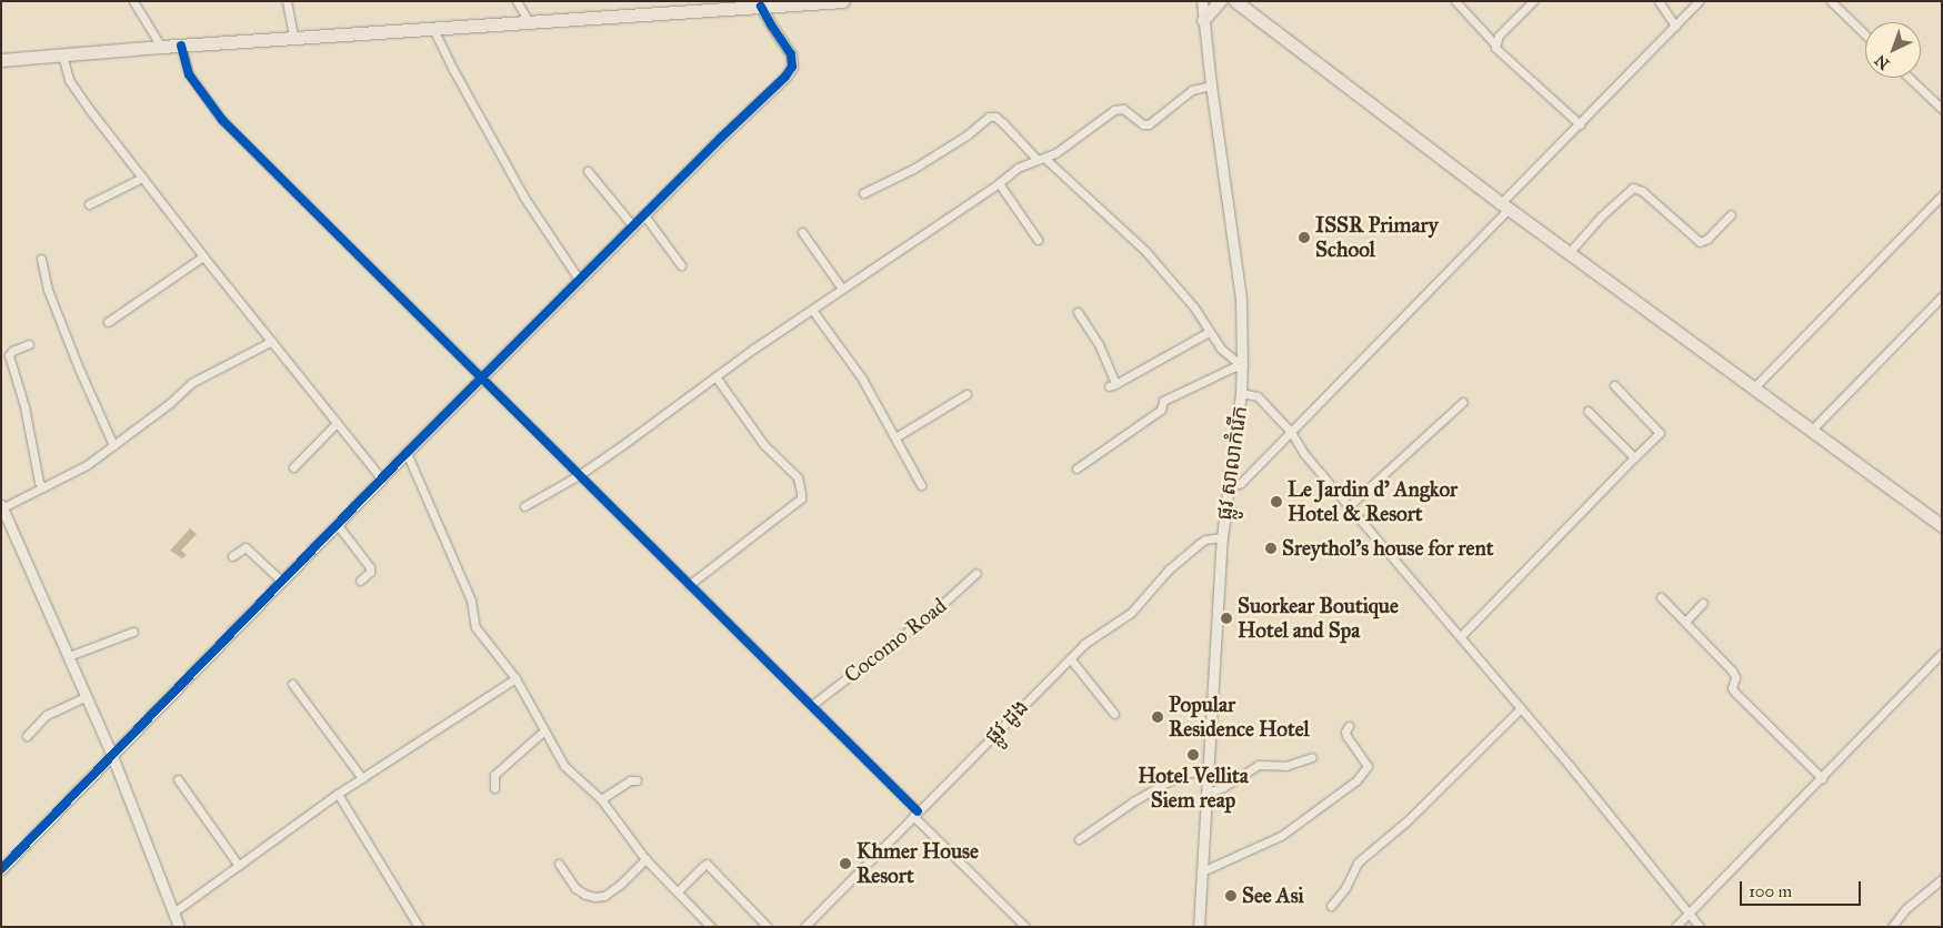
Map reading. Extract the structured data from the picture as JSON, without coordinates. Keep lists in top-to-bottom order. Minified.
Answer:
{"streets":{"street":["ផ្លូវ សាលាកំរើក","Cocomo Road","ផ្លូវ ដូង"]},"crossings":[["ផ្លូវ សាលាកំរើក","ផ្លូវ ដូង"]],"places":["ISSR Primary School","Le Jardin d' Angkor Hotel & Resort","Sreythol's house for rent","Suorkear Boutique Hotel and Spa","Popular Residence Hotel","Hotel Vellita Siem reap","Khmer House Resort","See Asi"],"scale_bar":"100 m","north":"bottom left"}
